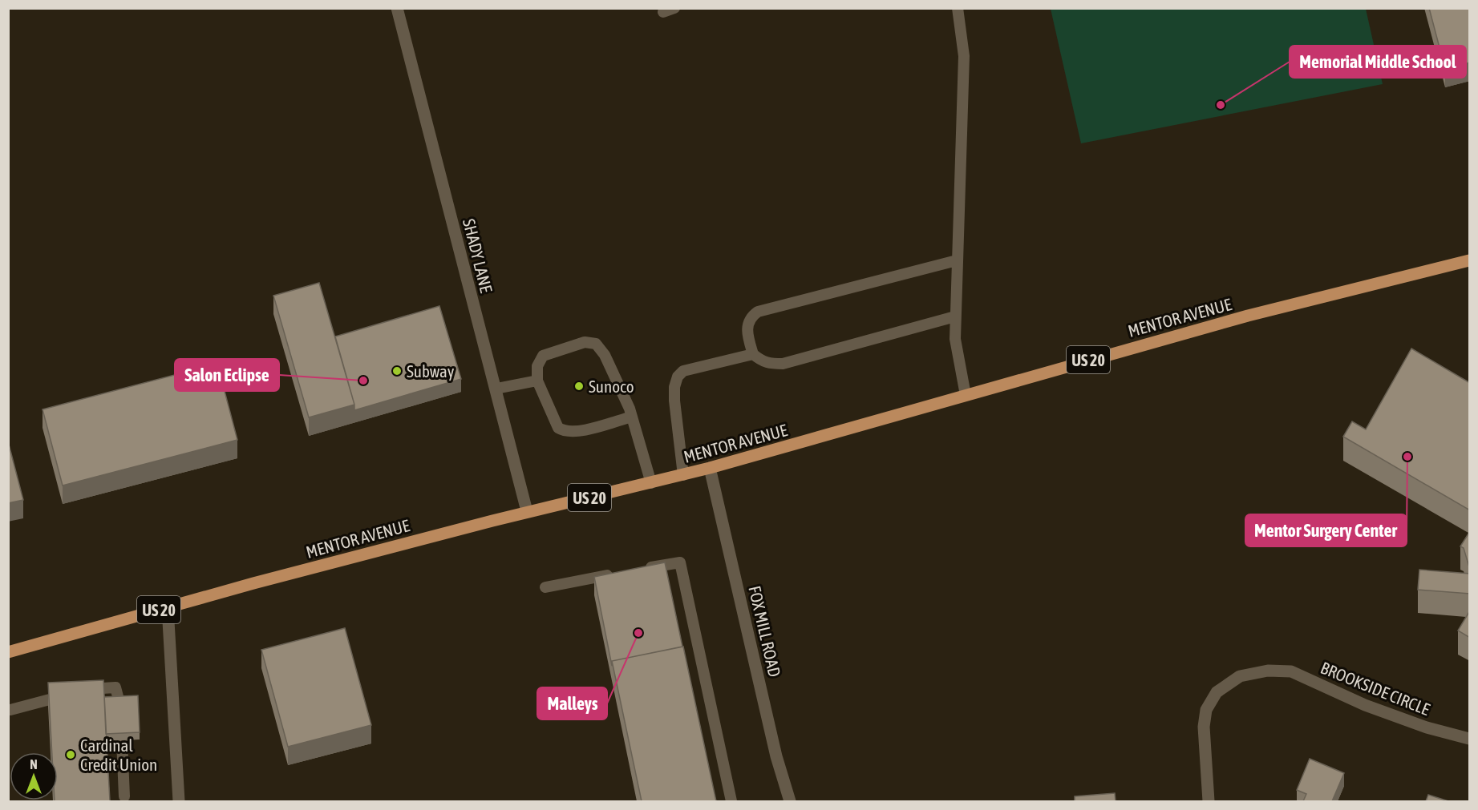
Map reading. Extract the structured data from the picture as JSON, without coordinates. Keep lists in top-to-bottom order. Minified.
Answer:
{"streets":{"main road":["MENTOR AVENUE","US 20"],"street":["SHADY LANE","FOX MILL ROAD","BROOKSIDE CIRCLE"]},"crossings":[["SHADY LANE","MENTOR AVENUE"],["MENTOR AVENUE","FOX MILL ROAD"]],"places":["Memorial Middle School","Subway","Salon Eclipse","Sunoco","Mentor Surgery Center","Malleys","Cardinal Credit Union"],"north":"top"}
